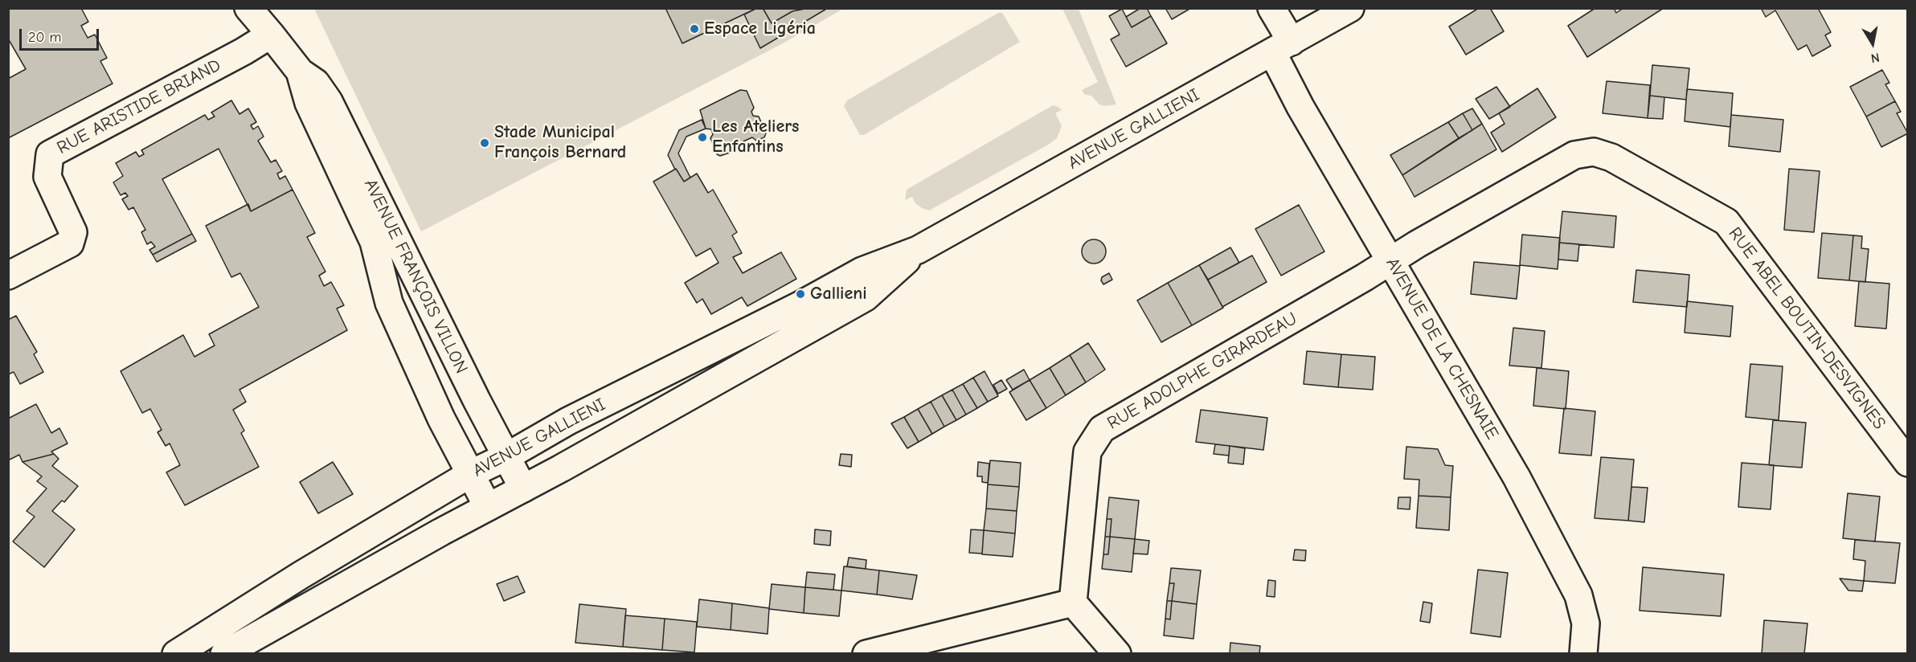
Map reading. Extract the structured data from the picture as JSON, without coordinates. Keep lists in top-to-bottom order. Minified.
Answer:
{"streets":{"street":["RUE ARISTIDE BRIAND","AVENUE GALLIENI","AVENUE FRANÇOIS VILLON","RUE ABEL BOUTIN-DESVIGNES","AVENUE DE LA CHESNAIE","RUE ADOLPHE GIRARDEAU"]},"crossings":[["RUE ARISTIDE BRIAND","AVENUE FRANÇOIS VILLON"],["AVENUE GALLIENI","AVENUE FRANÇOIS VILLON"],["AVENUE GALLIENI","AVENUE DE LA CHESNAIE"],["RUE ABEL BOUTIN-DESVIGNES","AVENUE DE LA CHESNAIE"],["RUE ABEL BOUTIN-DESVIGNES","RUE ADOLPHE GIRARDEAU"],["AVENUE DE LA CHESNAIE","RUE ADOLPHE GIRARDEAU"]],"places":["Espace Ligéria","Les Ateliers Enfantins","Stade Municipal François Bernard","Gallieni"],"scale_bar":"20 m","north":"bottom"}
